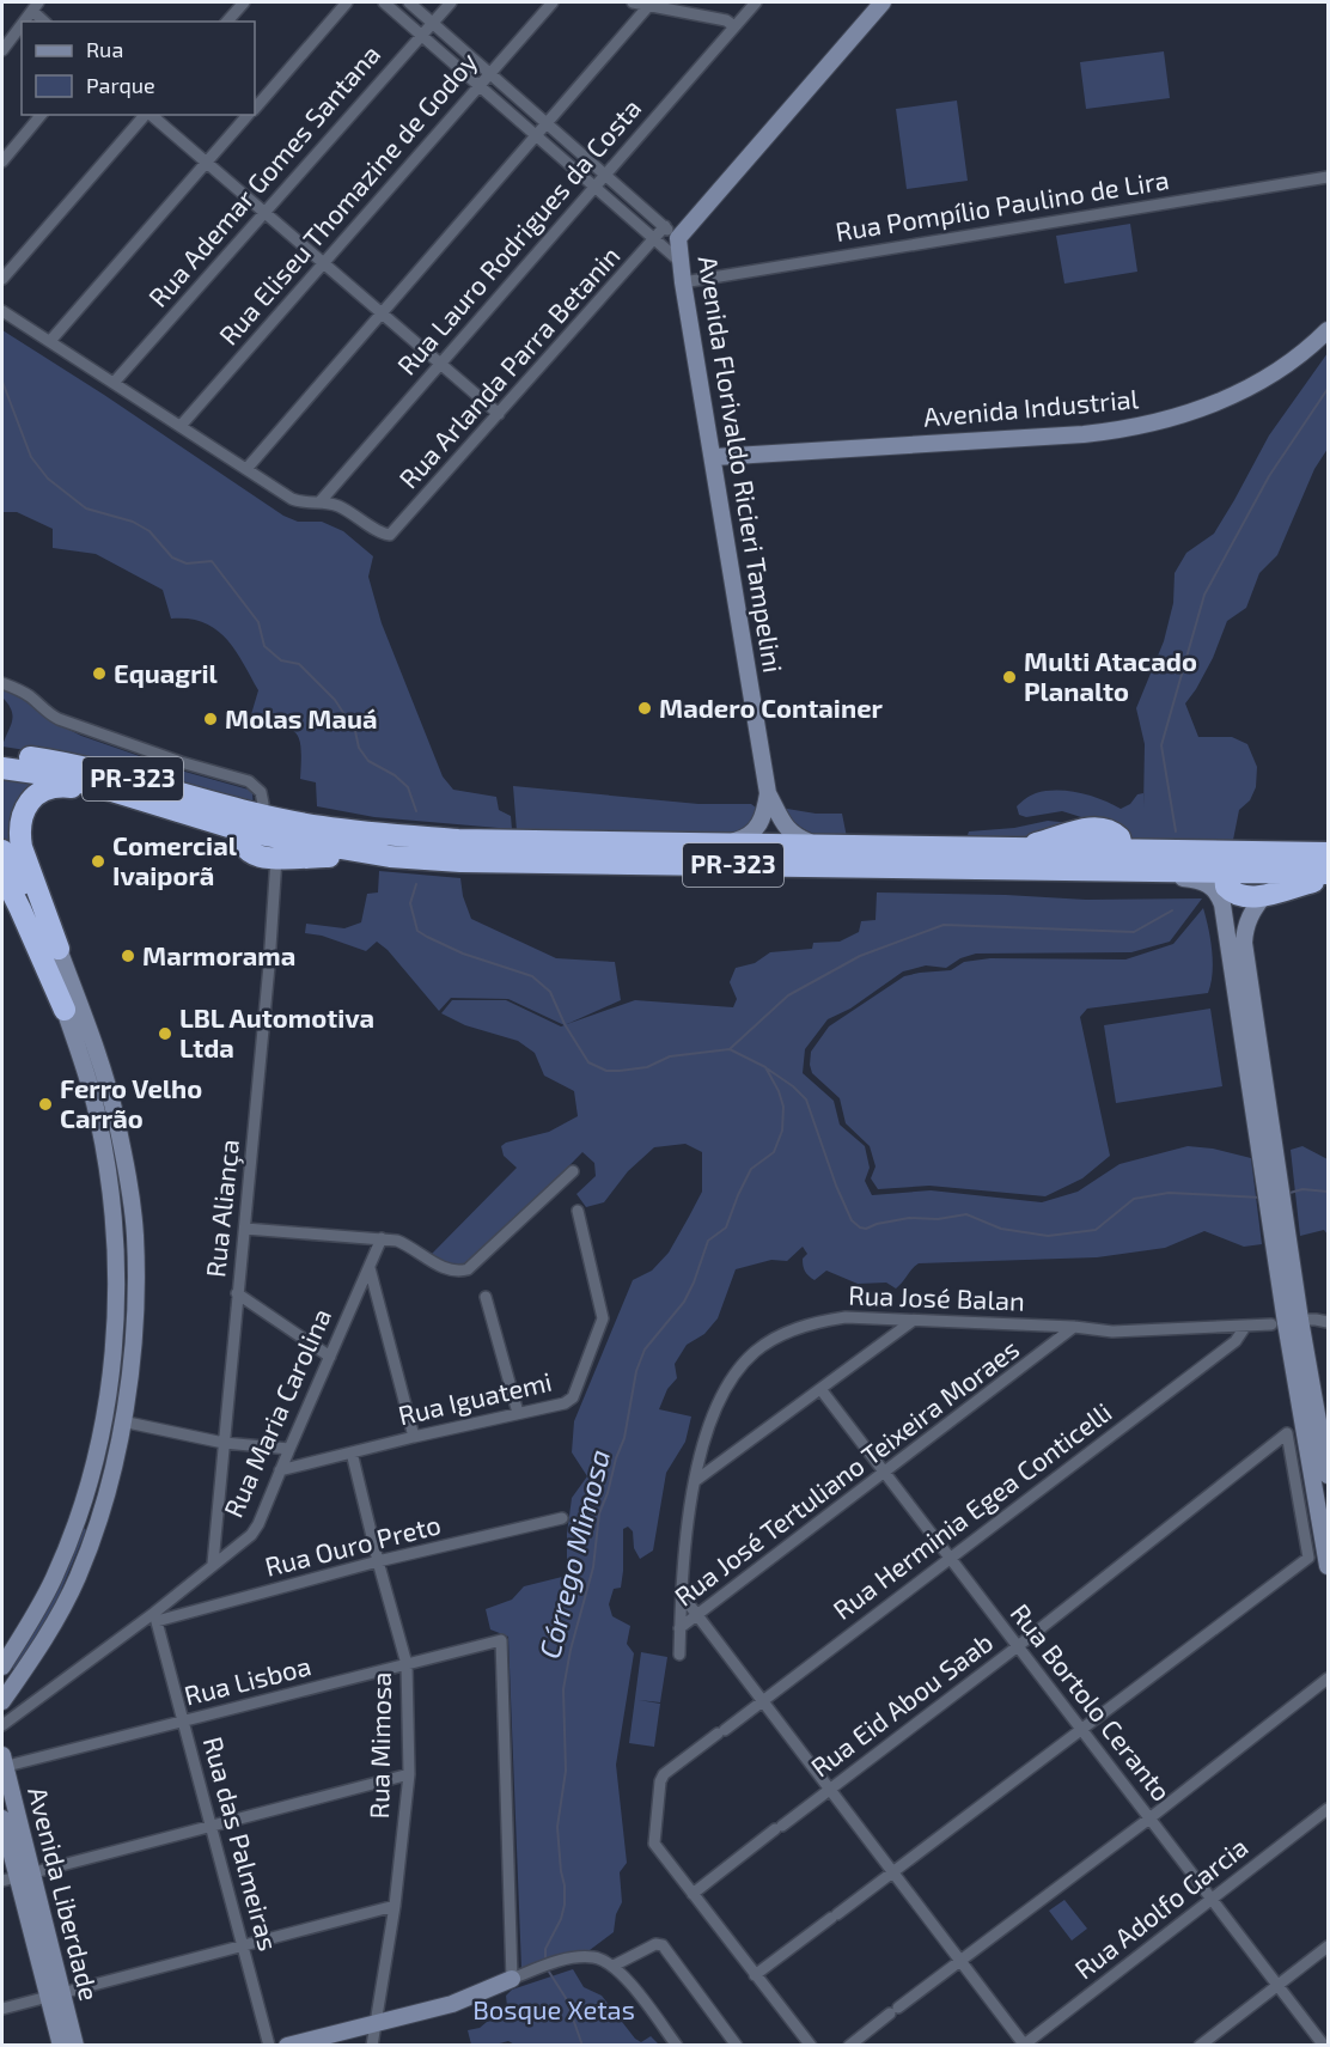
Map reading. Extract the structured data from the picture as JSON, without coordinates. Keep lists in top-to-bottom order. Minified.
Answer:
{"streets":{"highway":["PR-323"],"street":["Rua Ademar Gomes Santana","Rua Eliseu Thomazine de Godoy","Rua Pompílio Paulino de Lira","Rua Lauro Rodrigues da Costa","Rua Arlanda Parra Betanin","Avenida Industrial","Avenida Florivaldo Ricieri Tampelini","Rua Aliança","Rua José Balan","Rua Iguatemi","Rua Maria Carolina","Rua José Tertuliano Teixeira Moraes","Rua Herminia Egea Conticelli","Rua Ouro Preto","Rua Lisboa","Rua Bortolo Ceranto","Rua Eid Abou Saab","Rua Mimosa","Rua das Palmeiras","Avenida Liberdade","Rua Adolfo Garcia"]},"crossings":[["Rua Pompílio Paulino de Lira","Avenida Florivaldo Ricieri Tampelini"],["Rua Lauro Rodrigues da Costa","Rua Arlanda Parra Betanin"],["Avenida Industrial","Avenida Florivaldo Ricieri Tampelini"],["Avenida Florivaldo Ricieri Tampelini","PR-323"],["Rua Aliança","Rua Maria Carolina"],["Rua José Balan","Rua José Tertuliano Teixeira Moraes"],["Rua José Balan","Rua Herminia Egea Conticelli"],["Rua Iguatemi","Rua Maria Carolina"],["Rua Iguatemi","Rua Mimosa"],["Rua Maria Carolina","Rua Ouro Preto"],["Rua Maria Carolina","Rua das Palmeiras"],["Rua José Tertuliano Teixeira Moraes","Rua Bortolo Ceranto"],["Rua Herminia Egea Conticelli","Rua Bortolo Ceranto"],["Rua Herminia Egea Conticelli","Rua Eid Abou Saab"],["Rua Ouro Preto","Rua Mimosa"],["Rua Ouro Preto","Rua das Palmeiras"],["Rua Lisboa","Rua Mimosa"],["Rua Lisboa","Rua das Palmeiras"],["Rua Lisboa","Avenida Liberdade"],["Rua Bortolo Ceranto","Rua Eid Abou Saab"],["Rua Bortolo Ceranto","Rua Adolfo Garcia"]],"water":["Córrego Mimosa"],"parks":["Bosque Xetas"],"places":["Equagril","Multi Atacado Planalto","Madero Container","Molas Mauá","Comercial Ivaiporã","Marmorama","LBL Automotiva Ltda","Ferro Velho Carrão"],"legend":["Rua","Parque"]}
